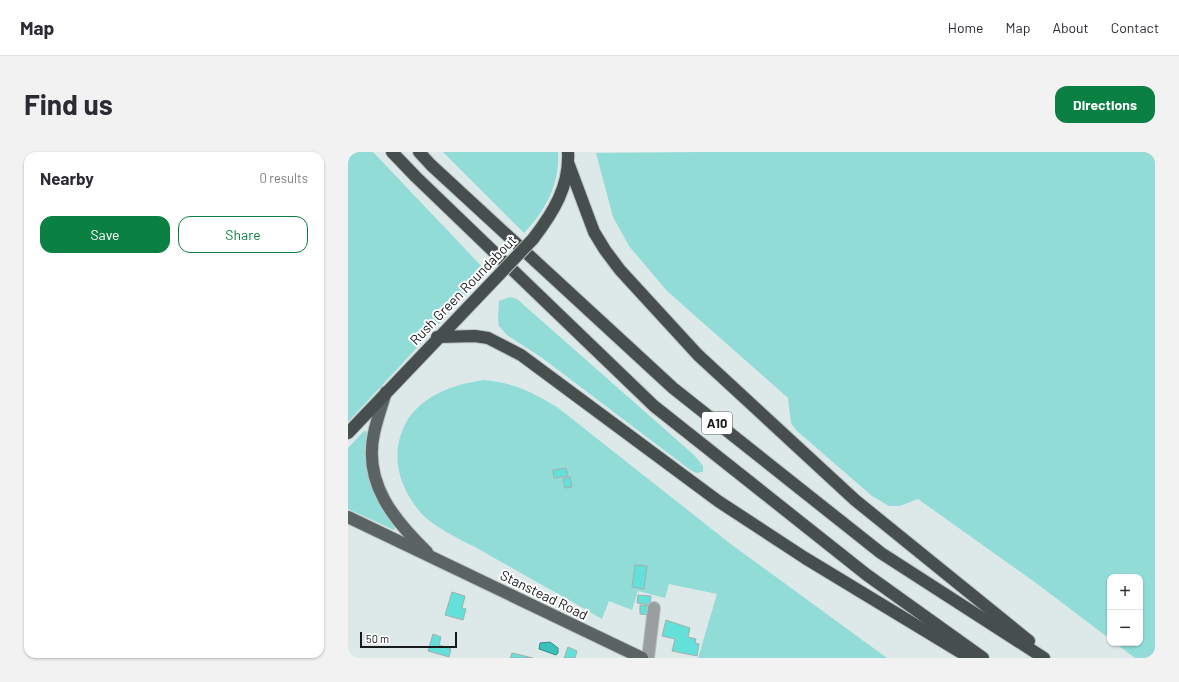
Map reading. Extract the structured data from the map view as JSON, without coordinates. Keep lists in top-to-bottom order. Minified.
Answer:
{"streets":{"highway":["Rush Green Roundabout","A10"],"main road":["Stanstead Road"]},"crossings":[["Rush Green Roundabout","Stanstead Road"]],"scale_bar":"50 m","page":{"header":"Map","nav":["Home","Map","About","Contact"],"buttons":["Directions",["Save","Share"]],"title":"Find us","heading":["Nearby","0 results"],"map_buttons":["+","−"],"scale":"50 m"}}
